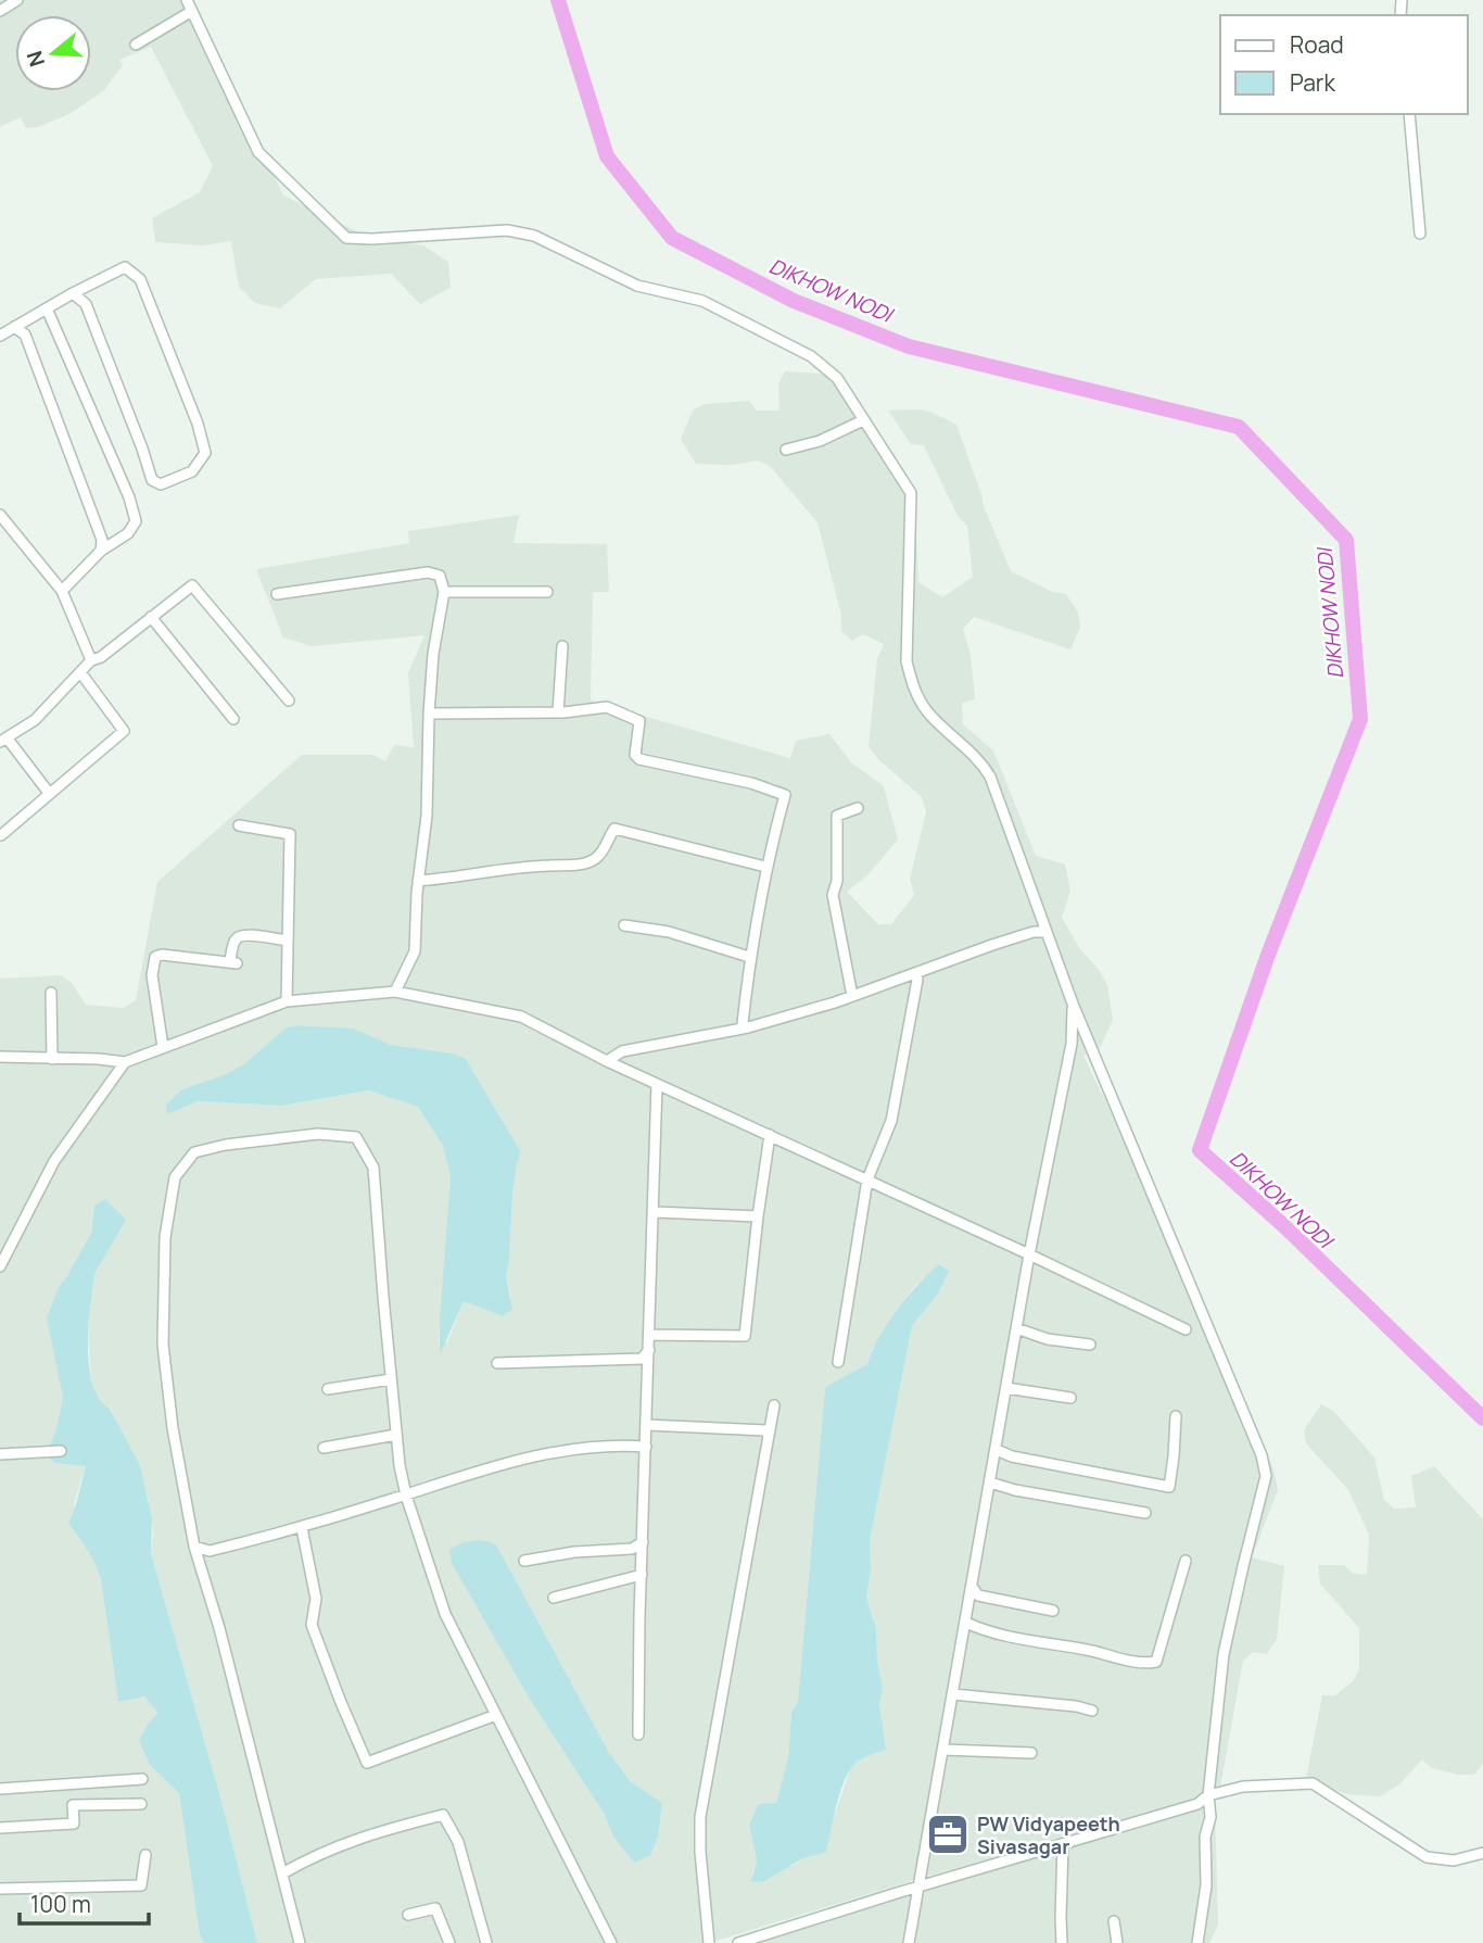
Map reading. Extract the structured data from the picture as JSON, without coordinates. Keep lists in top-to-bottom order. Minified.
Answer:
{"water":["DIKHOW NODI"],"places":{"office":["PW Vidyapeeth Sivasagar"]},"legend":["Road","Park"],"scale_bar":"100 m","north":"left"}
